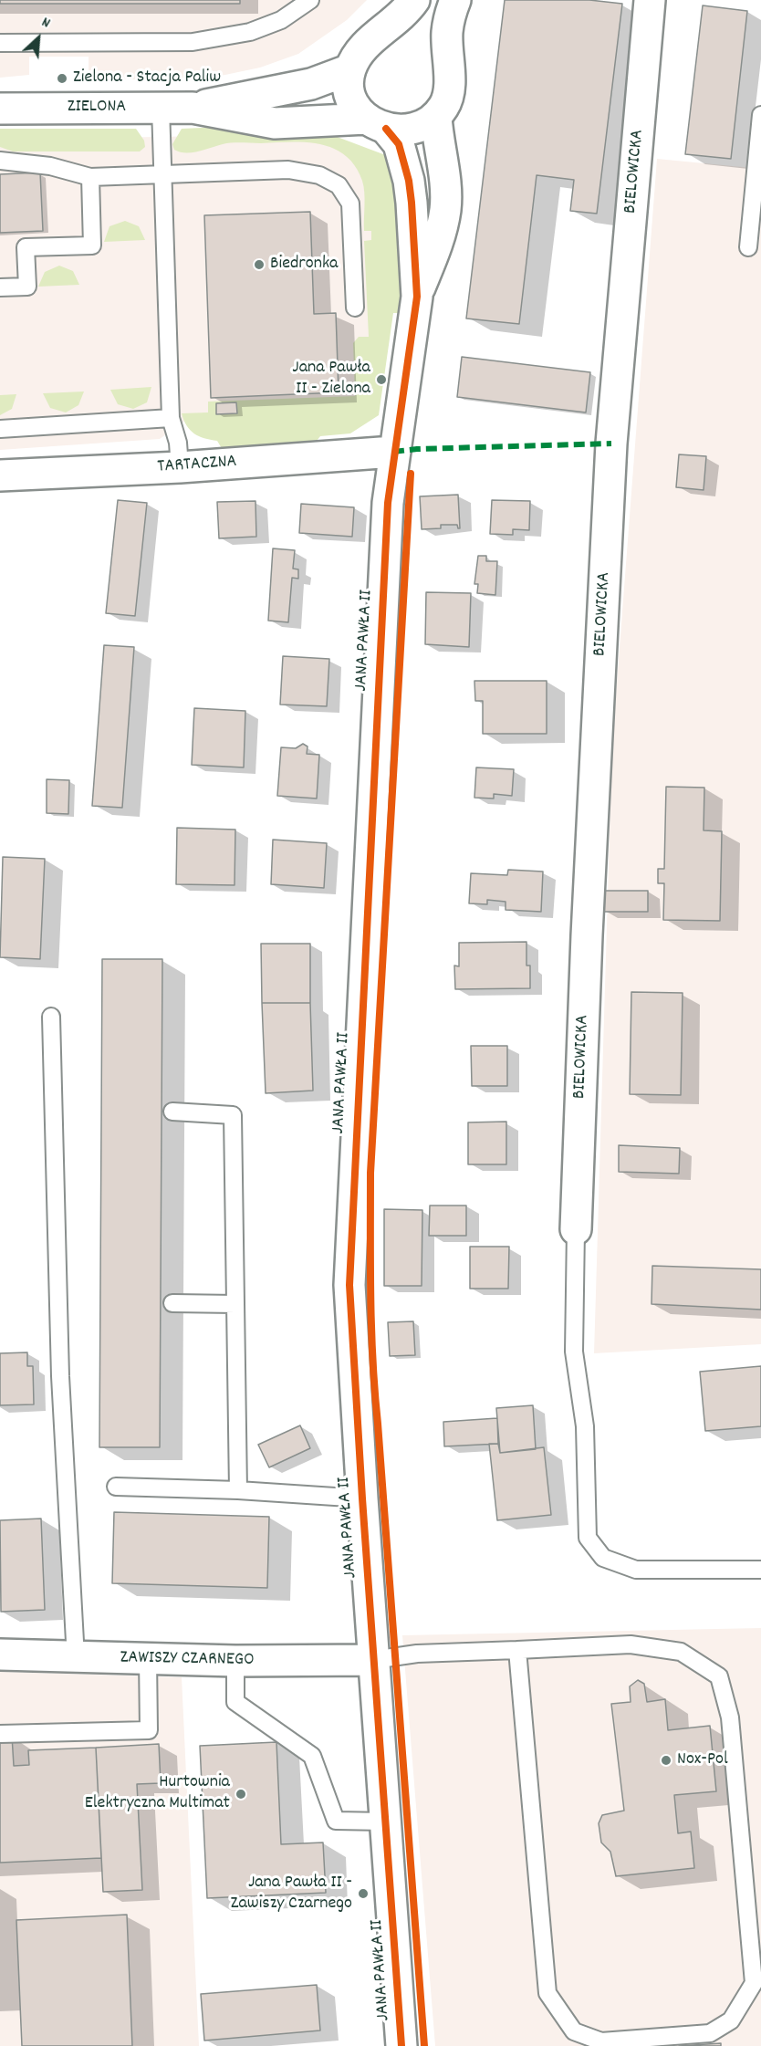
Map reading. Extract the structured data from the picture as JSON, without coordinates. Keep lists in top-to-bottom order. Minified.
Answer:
{"streets":{"street":["ZIELONA","BIELOWICKA","TARTACZNA","JANA PAWŁA II","ZAWISZY CZARNEGO"]},"crossings":[["ZIELONA","JANA PAWŁA II"],["TARTACZNA","JANA PAWŁA II"],["JANA PAWŁA II","ZAWISZY CZARNEGO"]],"places":["Zielona - Stacja Paliw","Biedronka","Jana Pawła II - Zielona","Nox-Pol","Hurtownia Elektryczna Multimat","Jana Pawła II - Zawiszy Czarnego"],"north":"top right"}
